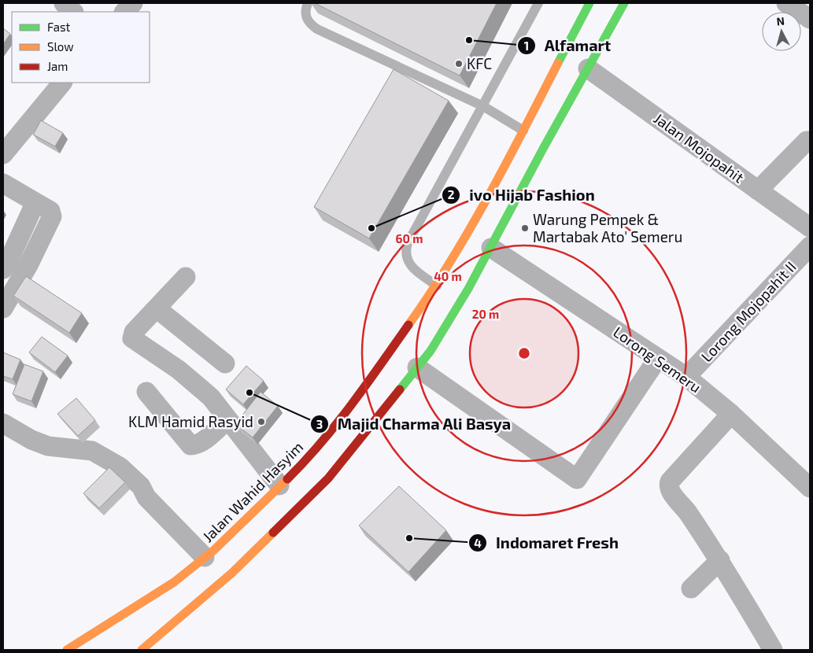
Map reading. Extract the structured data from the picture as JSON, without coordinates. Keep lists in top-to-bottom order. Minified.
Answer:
{"streets":{"highway":["Jalan Wahid Hasyim"],"street":["Jalan Mojopahit","Lorong Mojopahit II","Lorong Semeru"]},"crossings":[["Lorong Mojopahit II","Lorong Semeru"]],"places":["Alfamart","KFC","ivo Hijab Fashion","Warung Pempek & Martabak Ato' Semeru","Majid Charma Ali Basya","KLM Hamid Rasyid","Indomaret Fresh"],"legend":["Fast","Slow","Jam"],"north":"top","rings":["60 m","40 m","20 m"]}
